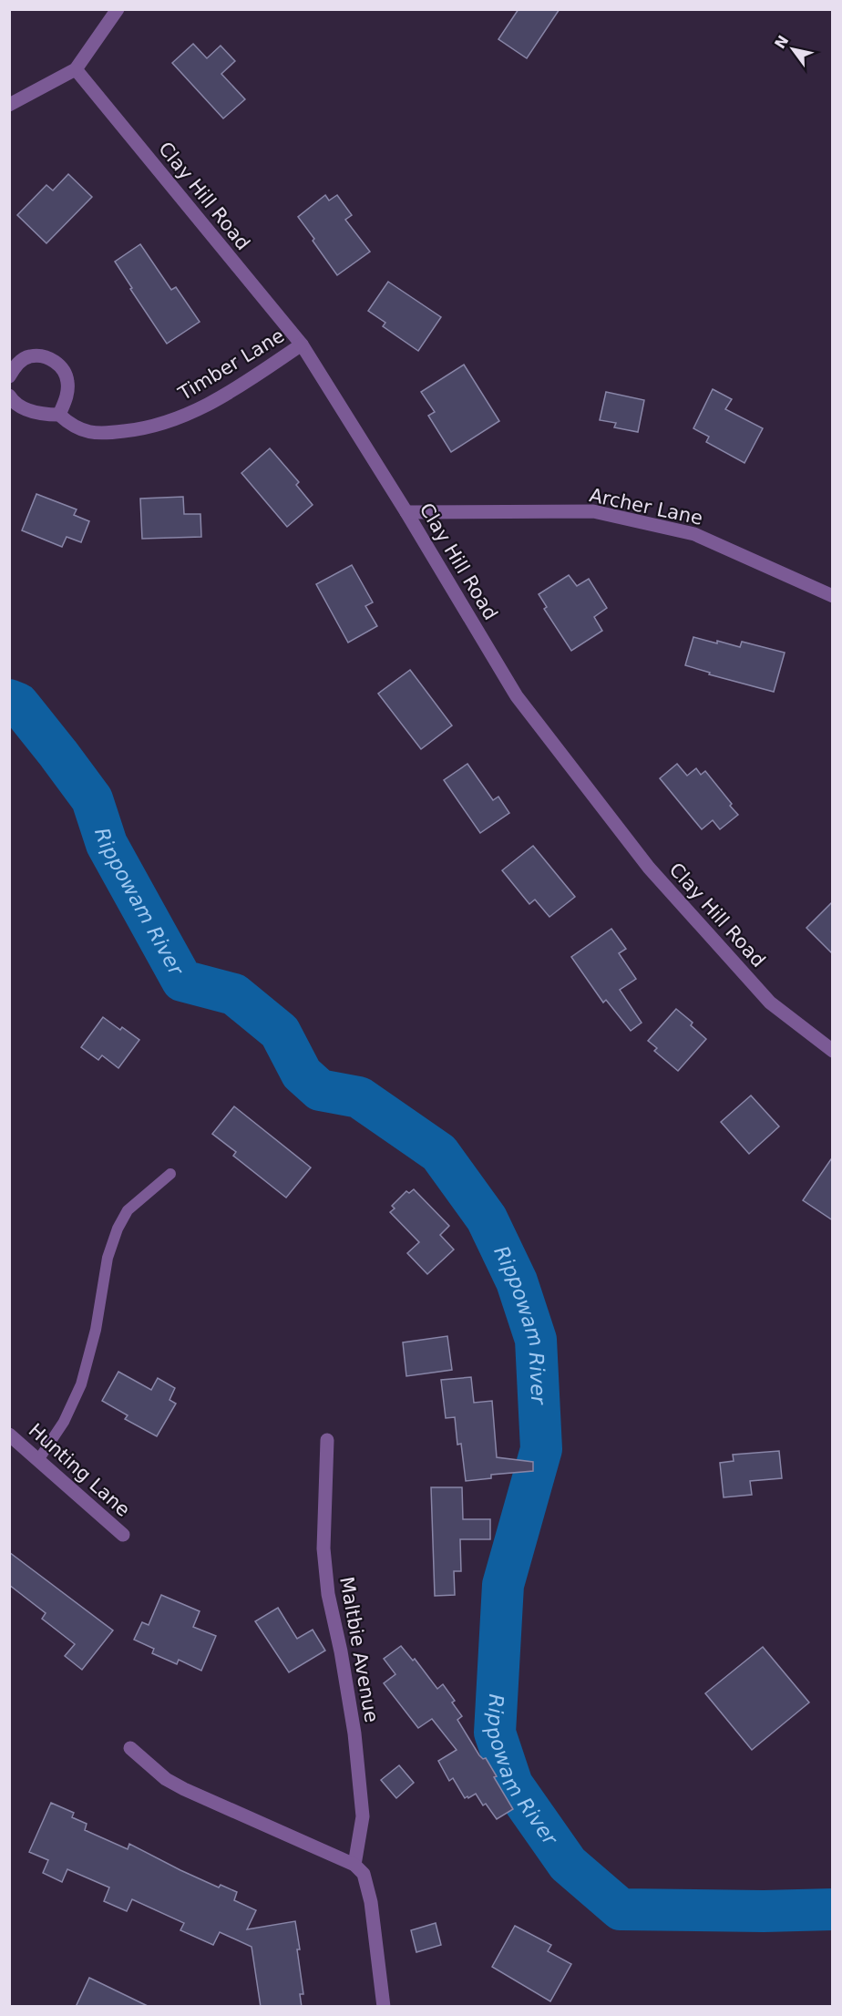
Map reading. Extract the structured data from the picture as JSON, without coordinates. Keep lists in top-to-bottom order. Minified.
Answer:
{"streets":{"street":["Clay Hill Road","Timber Lane","Archer Lane","Hunting Lane","Maltbie Avenue"]},"crossings":[["Clay Hill Road","Timber Lane"],["Clay Hill Road","Archer Lane"]],"water":["Rippowam River"],"north":"top left"}
